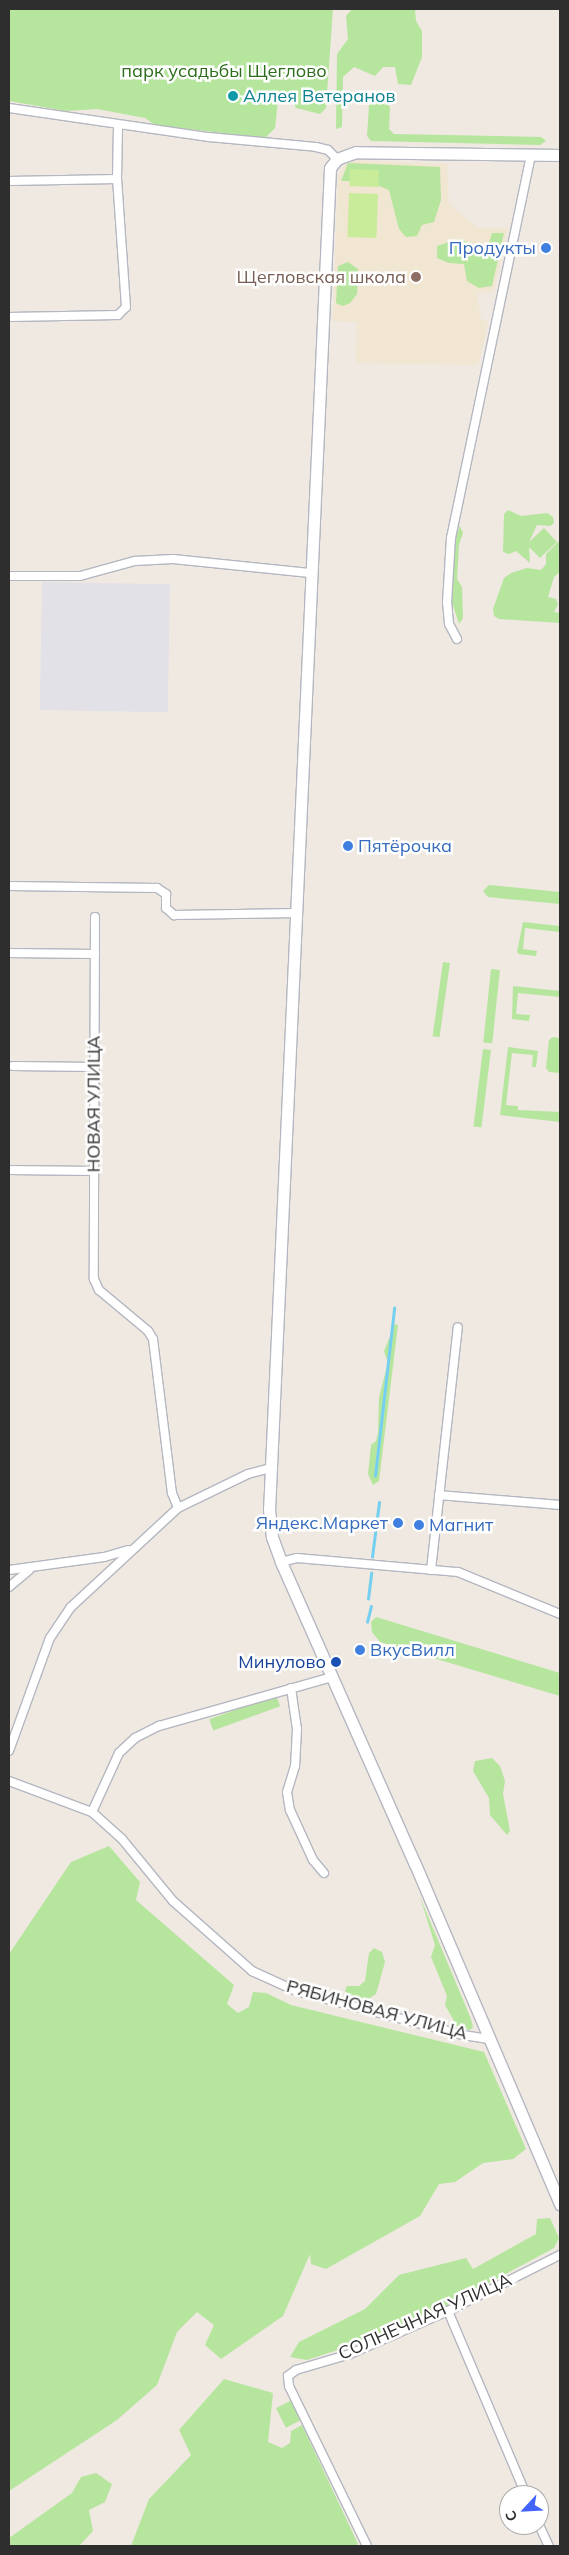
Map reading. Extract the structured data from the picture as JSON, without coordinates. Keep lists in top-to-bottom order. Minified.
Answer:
{"streets":{"street":["НОВАЯ УЛИЦА","РЯБИНОВАЯ УЛИЦА","СОЛНЕЧНАЯ УЛИЦА"]},"parks":["парк усадьбы Щеглово"],"places":["Аллея Ветеранов","Продукты","Щегловская школа","Пятёрочка","Яндекс.Маркет","Магнит","ВкусВилл","Минулово"],"north":"bottom left"}
